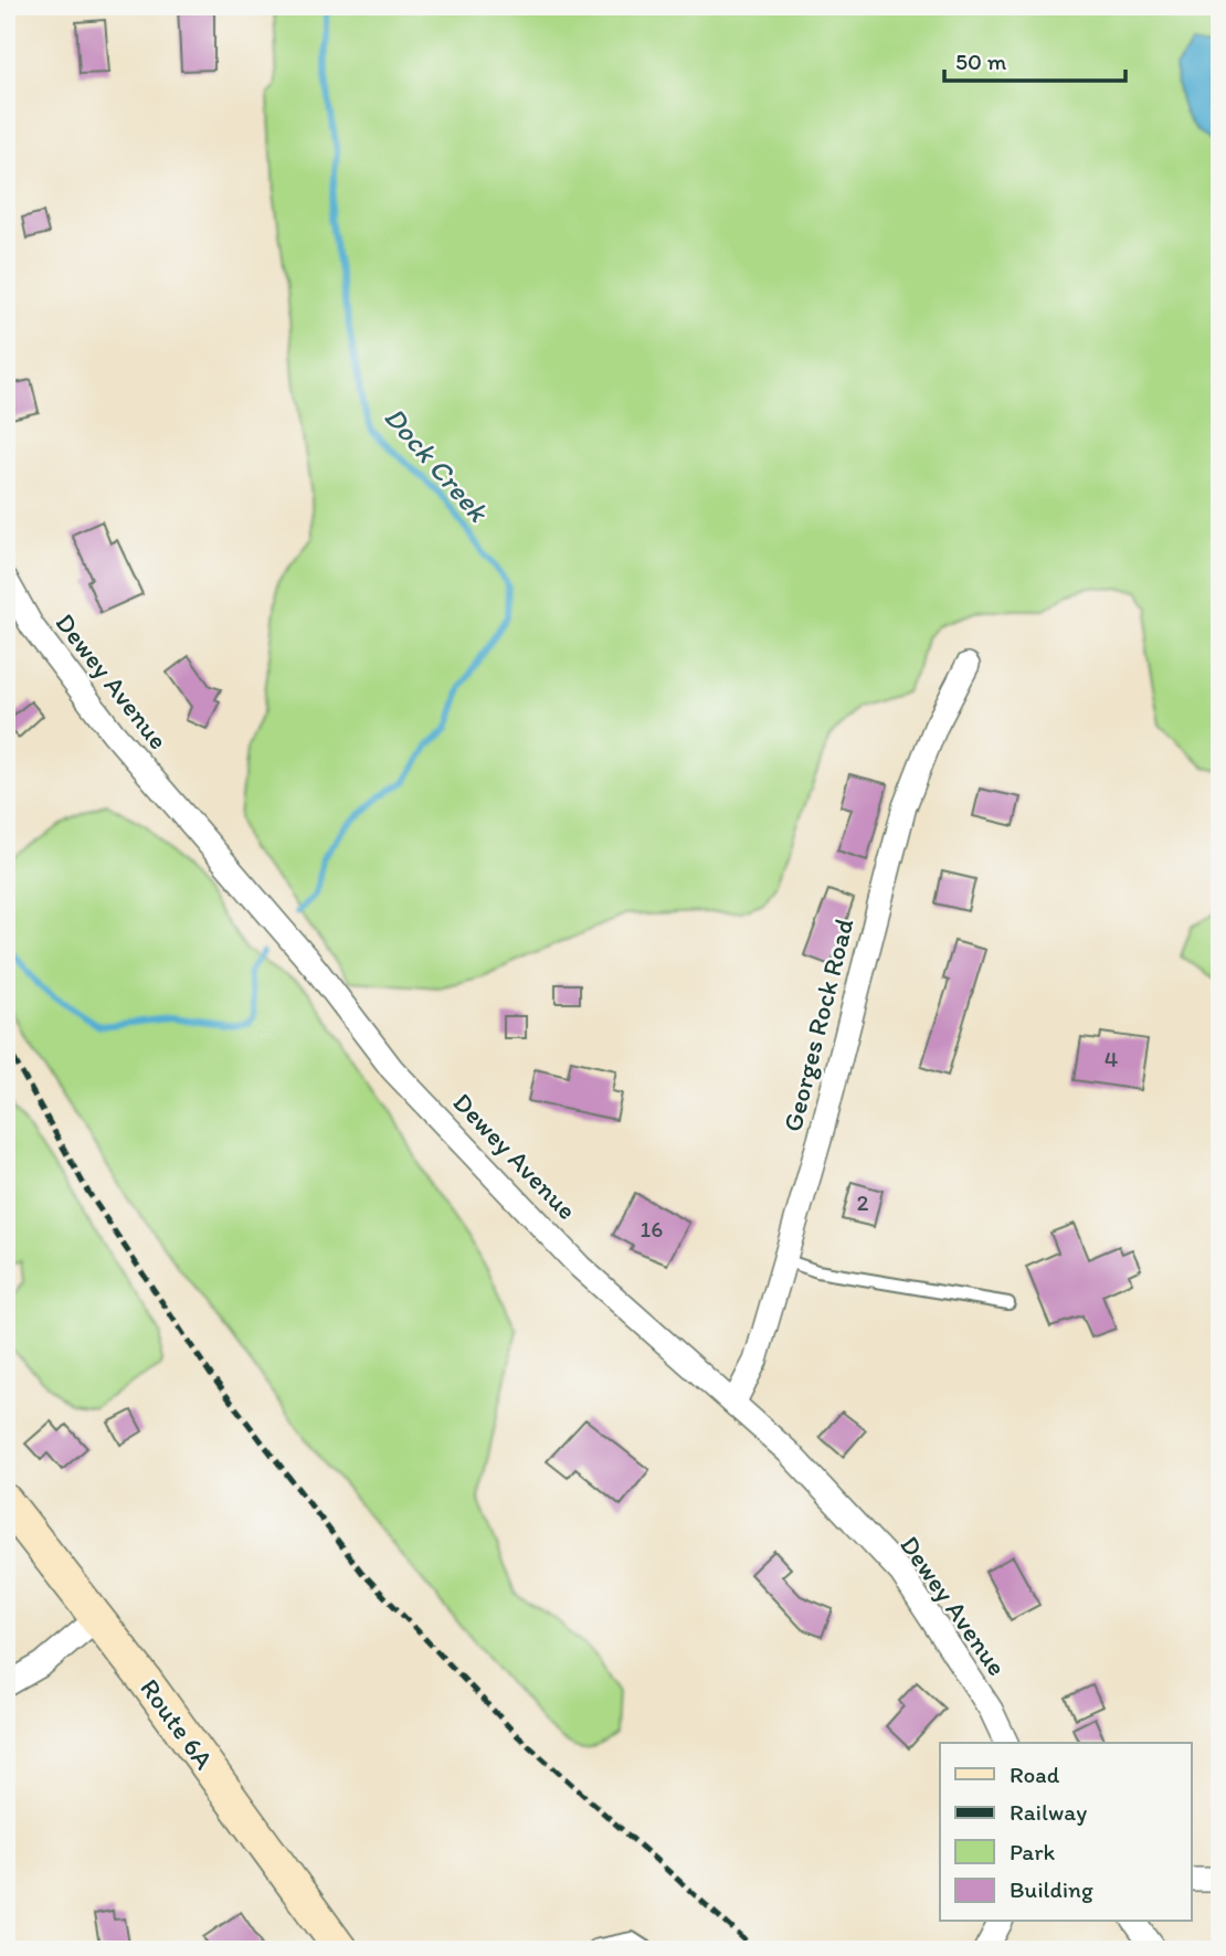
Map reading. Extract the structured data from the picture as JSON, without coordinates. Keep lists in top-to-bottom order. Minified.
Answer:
{"streets":{"main road":["Route 6A"],"street":["Dewey Avenue","Georges Rock Road"]},"crossings":[["Dewey Avenue","Georges Rock Road"]],"water":["Dock Creek"],"house_numbers":["4","2","16"],"legend":["Road","Railway","Park","Building"],"scale_bar":"50 m"}
